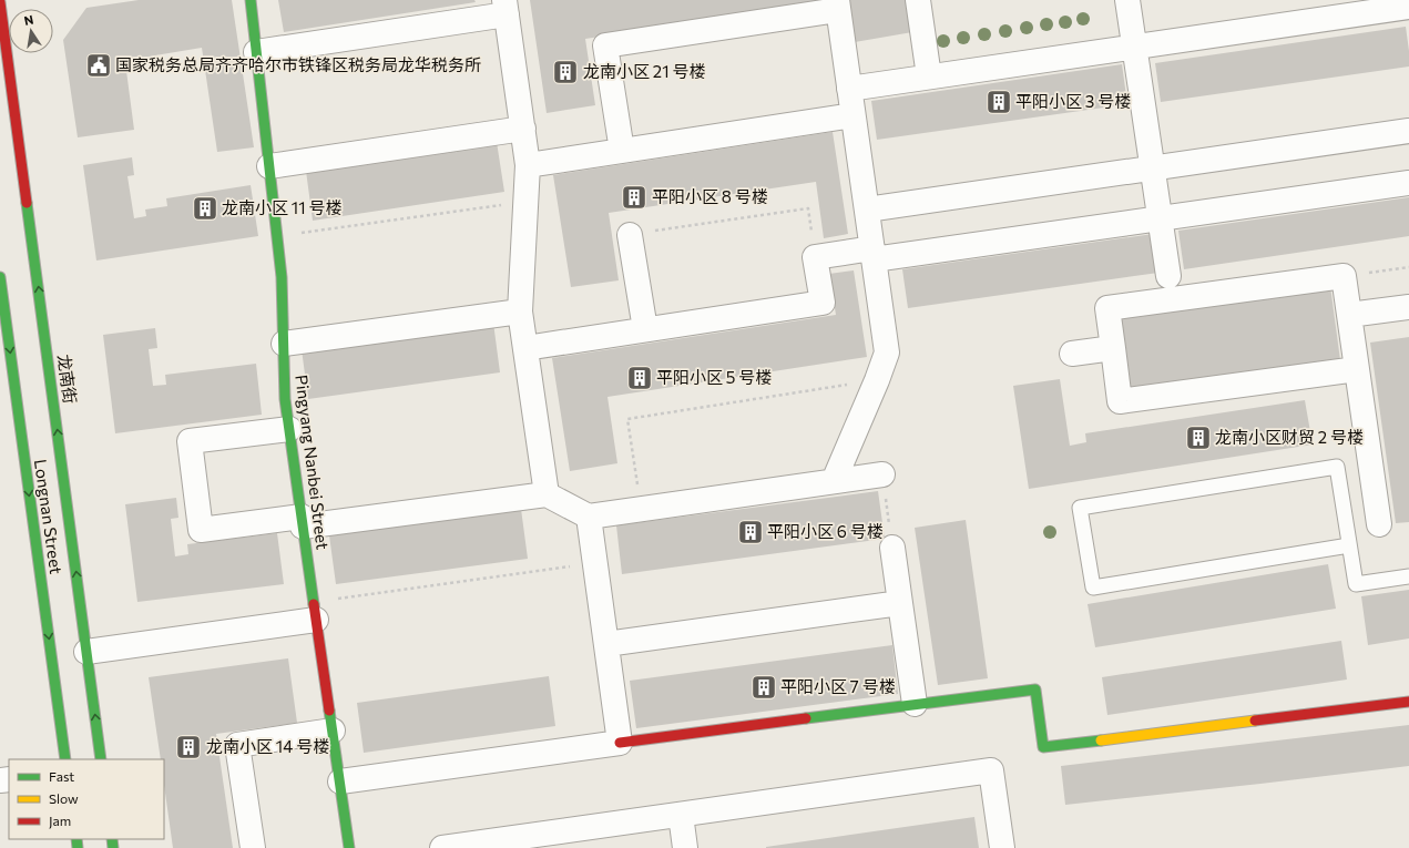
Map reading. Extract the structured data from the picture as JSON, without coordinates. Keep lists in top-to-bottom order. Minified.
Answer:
{"streets":{"street":["龙南街","Pingyang Nanbei Street","Longnan Street"]},"one_way":["龙南街","Longnan Street"],"places":{"public building":["国家税务总局齐齐哈尔市铁锋区税务局龙华税务所"],"building":["龙南小区 21 号楼","平阳小区 3 号楼","平阳小区 8 号楼","龙南小区 11 号楼","平阳小区 5 号楼","龙南小区财贸 2 号楼","平阳小区 6 号楼","平阳小区 7 号楼","龙南小区 14 号楼"]},"legend":["Fast","Slow","Jam"],"north":"top"}
